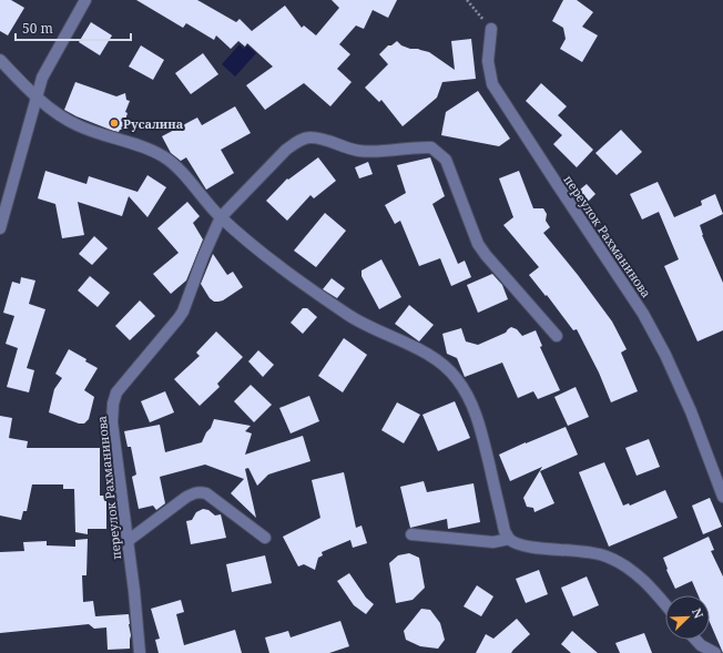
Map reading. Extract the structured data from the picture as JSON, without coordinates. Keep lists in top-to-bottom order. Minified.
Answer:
{"streets":{"street":["переулок Рахманинова"]},"places":["Русалина"],"scale_bar":"50 m","north":"top right"}
